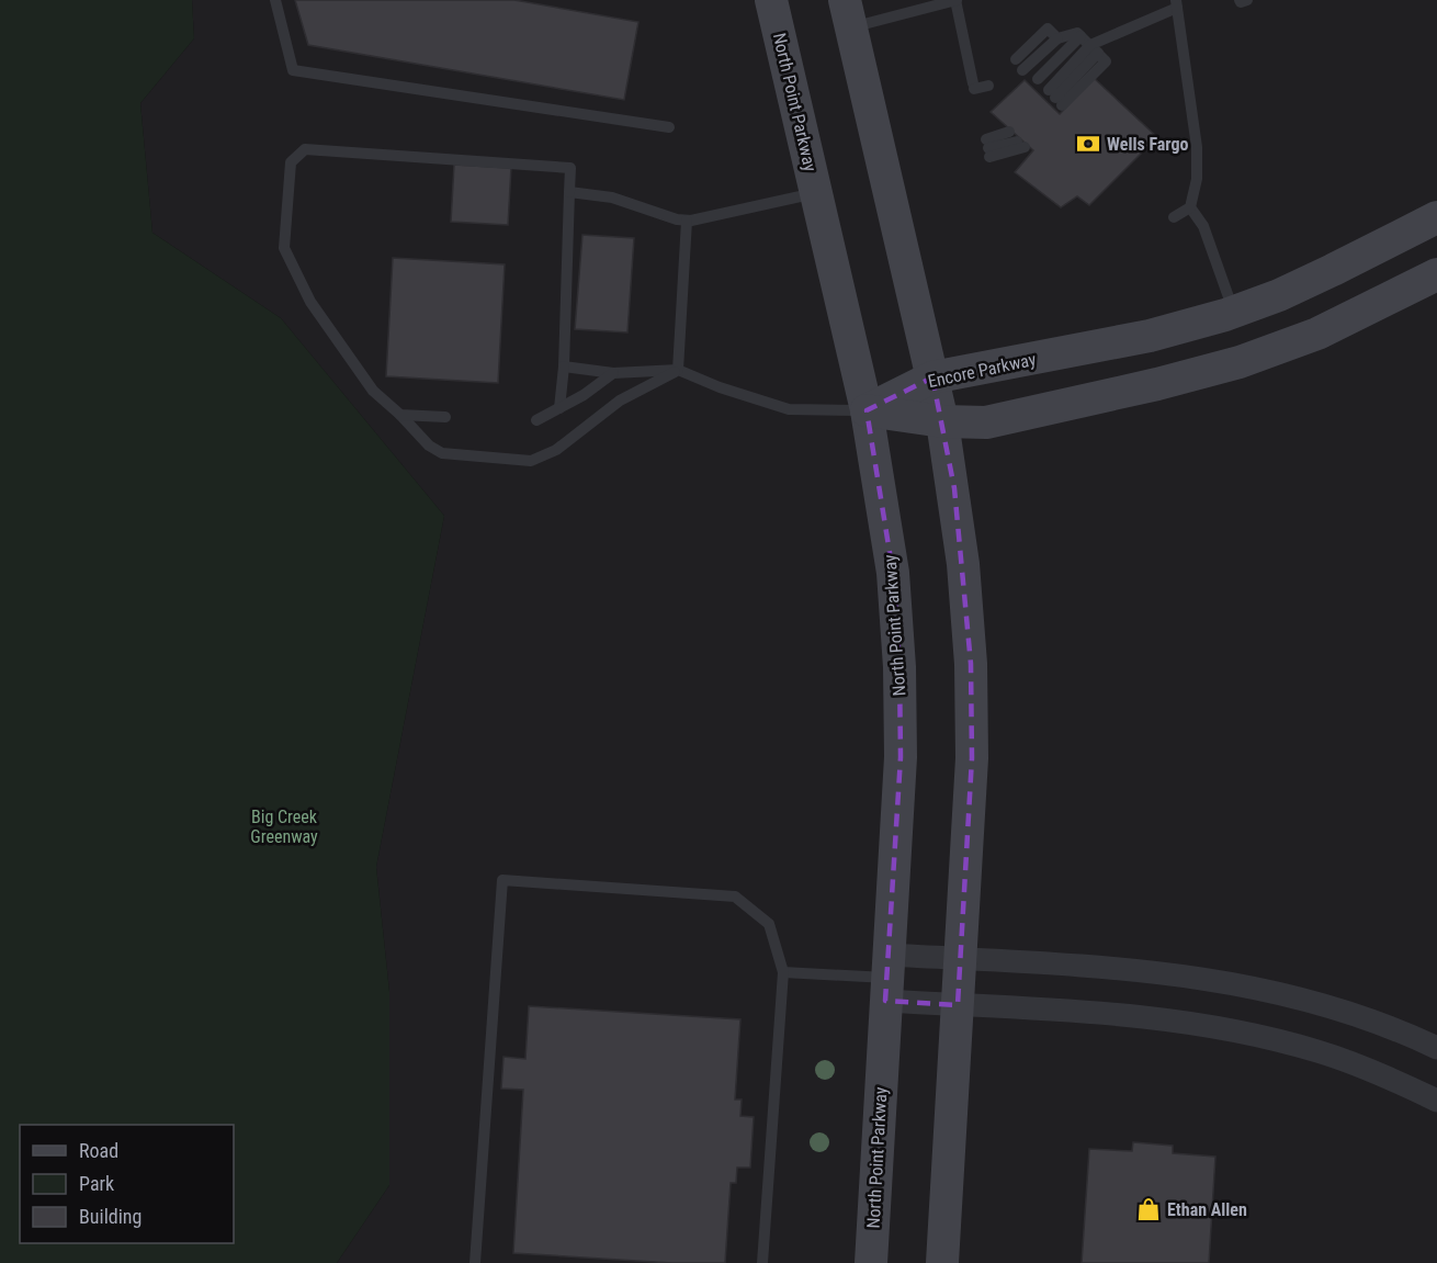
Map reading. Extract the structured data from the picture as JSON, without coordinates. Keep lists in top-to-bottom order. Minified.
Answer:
{"streets":{"street":["North Point Parkway","Encore Parkway"]},"crossings":[["North Point Parkway","Encore Parkway"]],"parks":["Big Creek Greenway"],"places":{"bank":["Wells Fargo"],"shop":["Ethan Allen"]},"legend":["Road","Park","Building"]}
